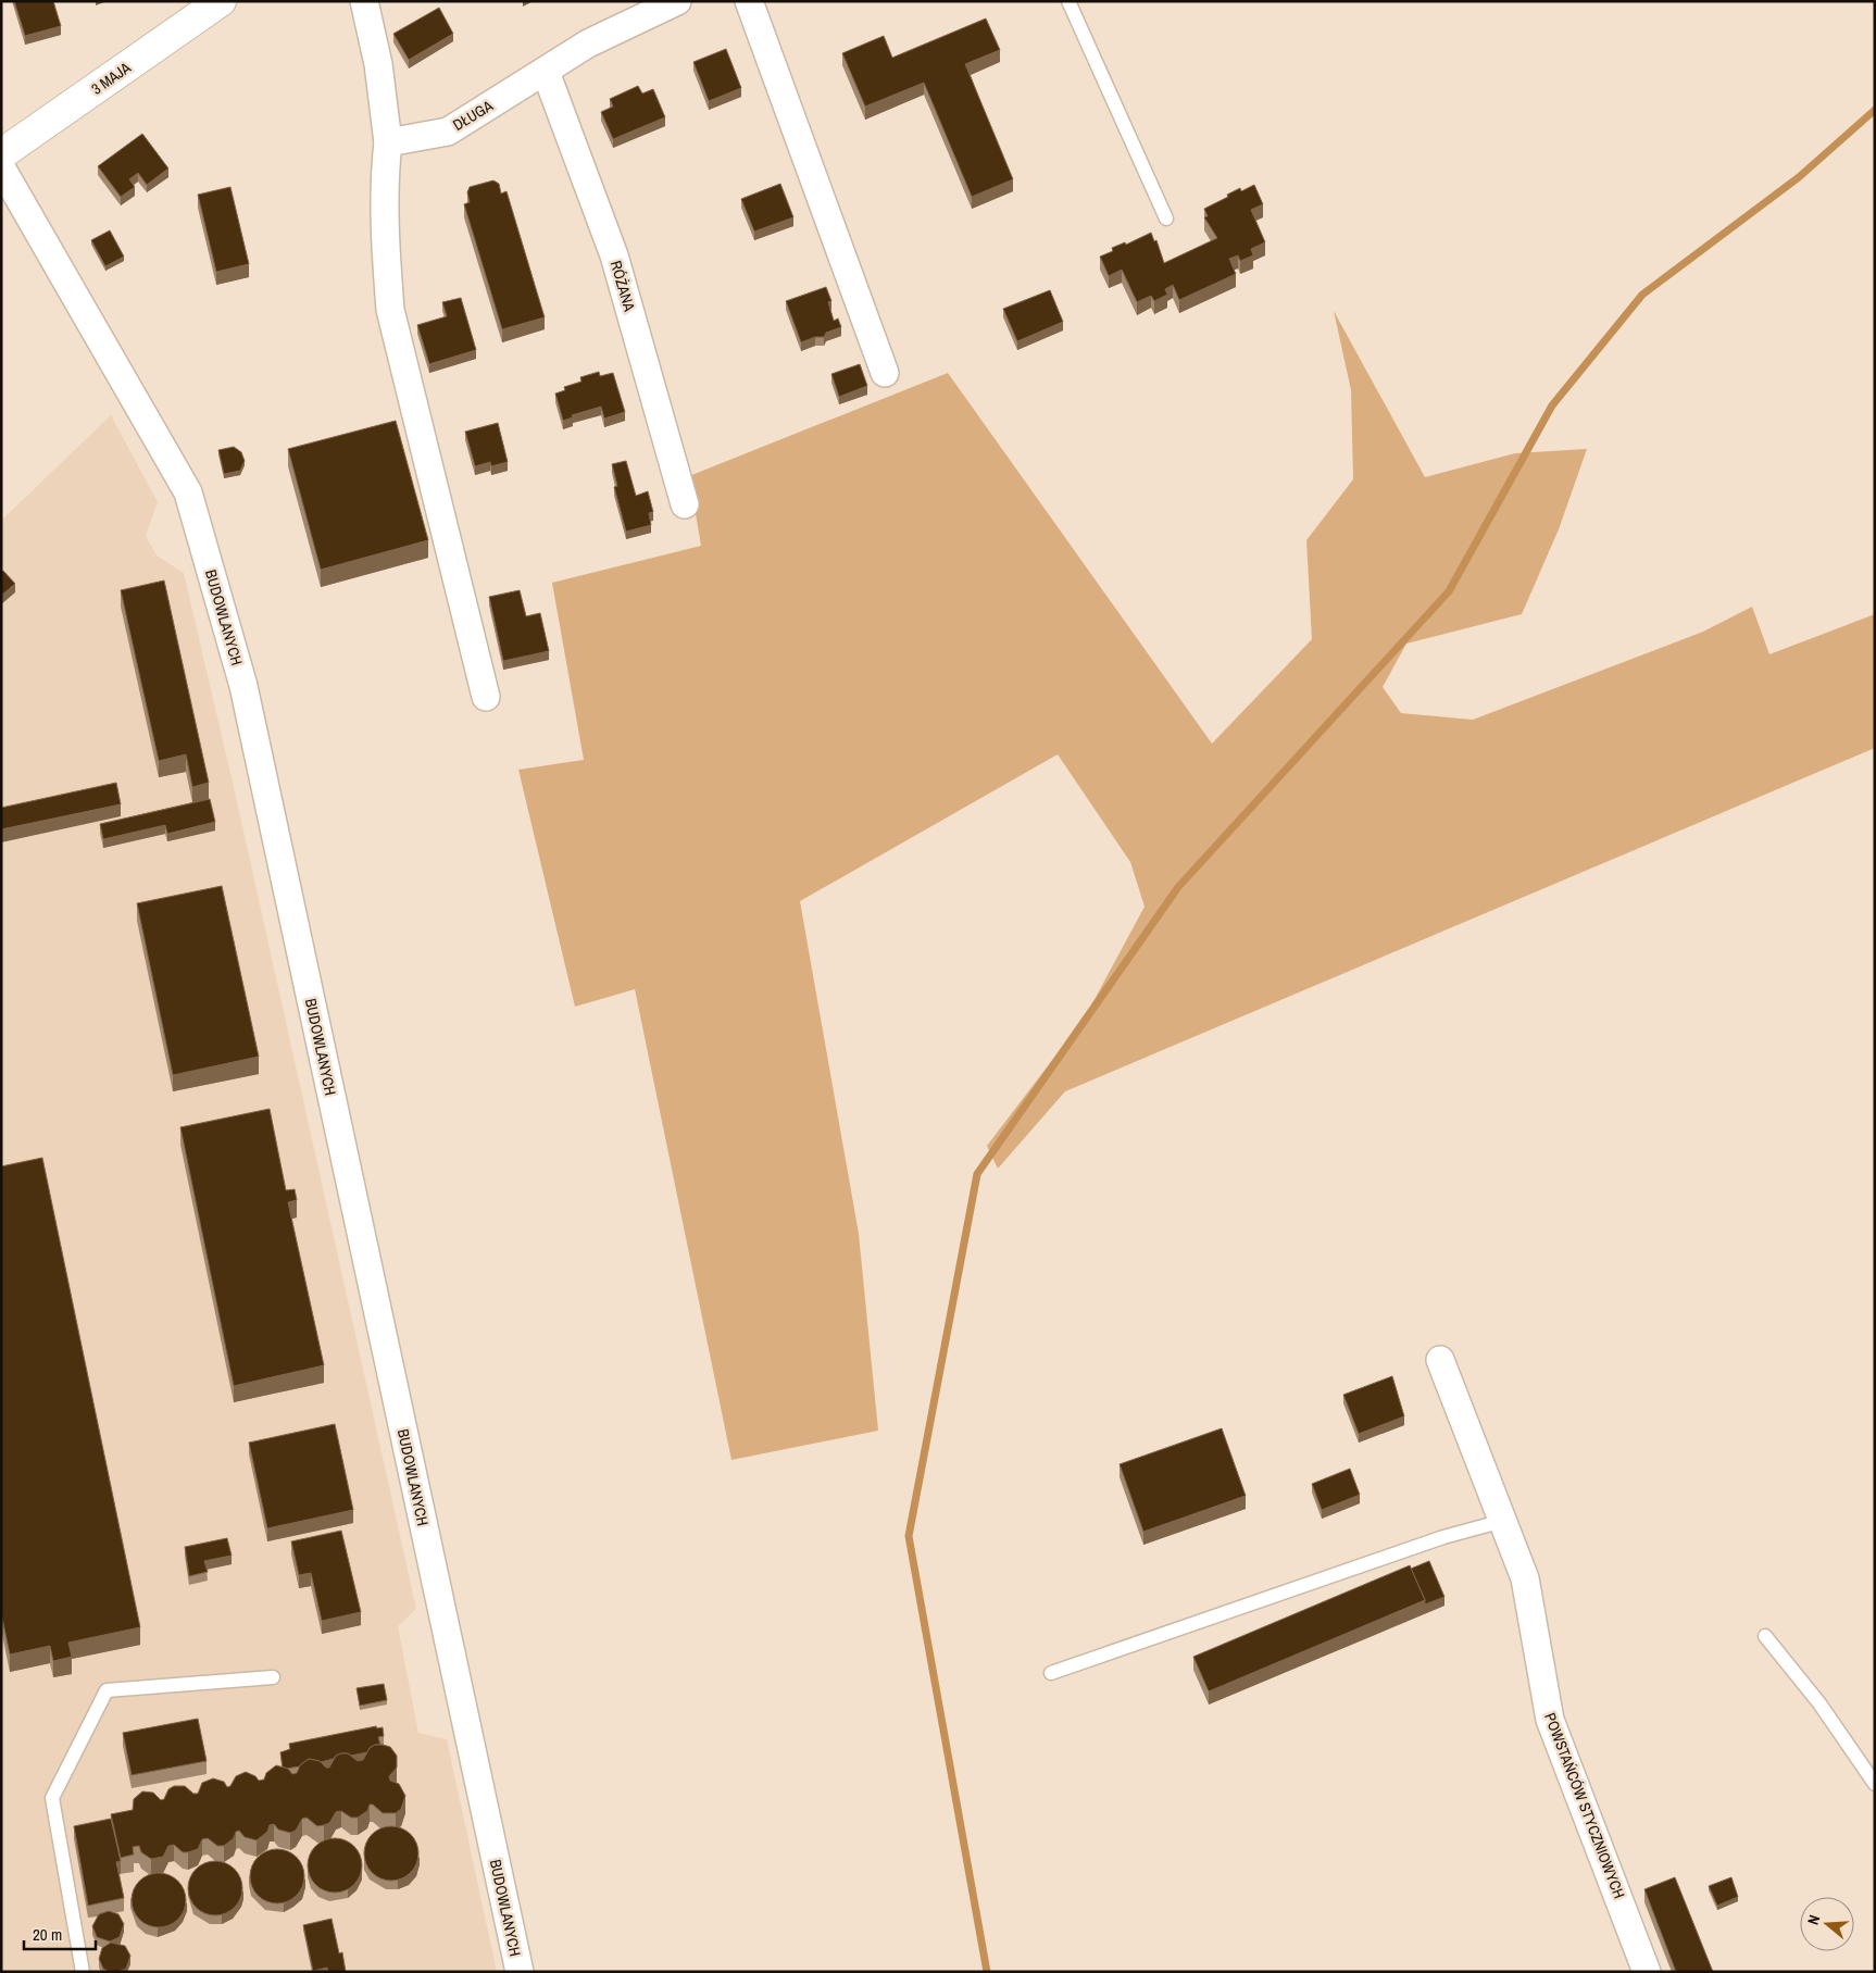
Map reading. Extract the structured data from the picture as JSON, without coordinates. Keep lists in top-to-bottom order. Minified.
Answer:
{"streets":{"street":["3 MAJA","DŁUGA","RÓŻANA","BUDOWLANYCH","POWSTAŃCÓW STYCZNIOWYCH"]},"crossings":[["DŁUGA","RÓŻANA"]],"scale_bar":"20 m","north":"left"}
